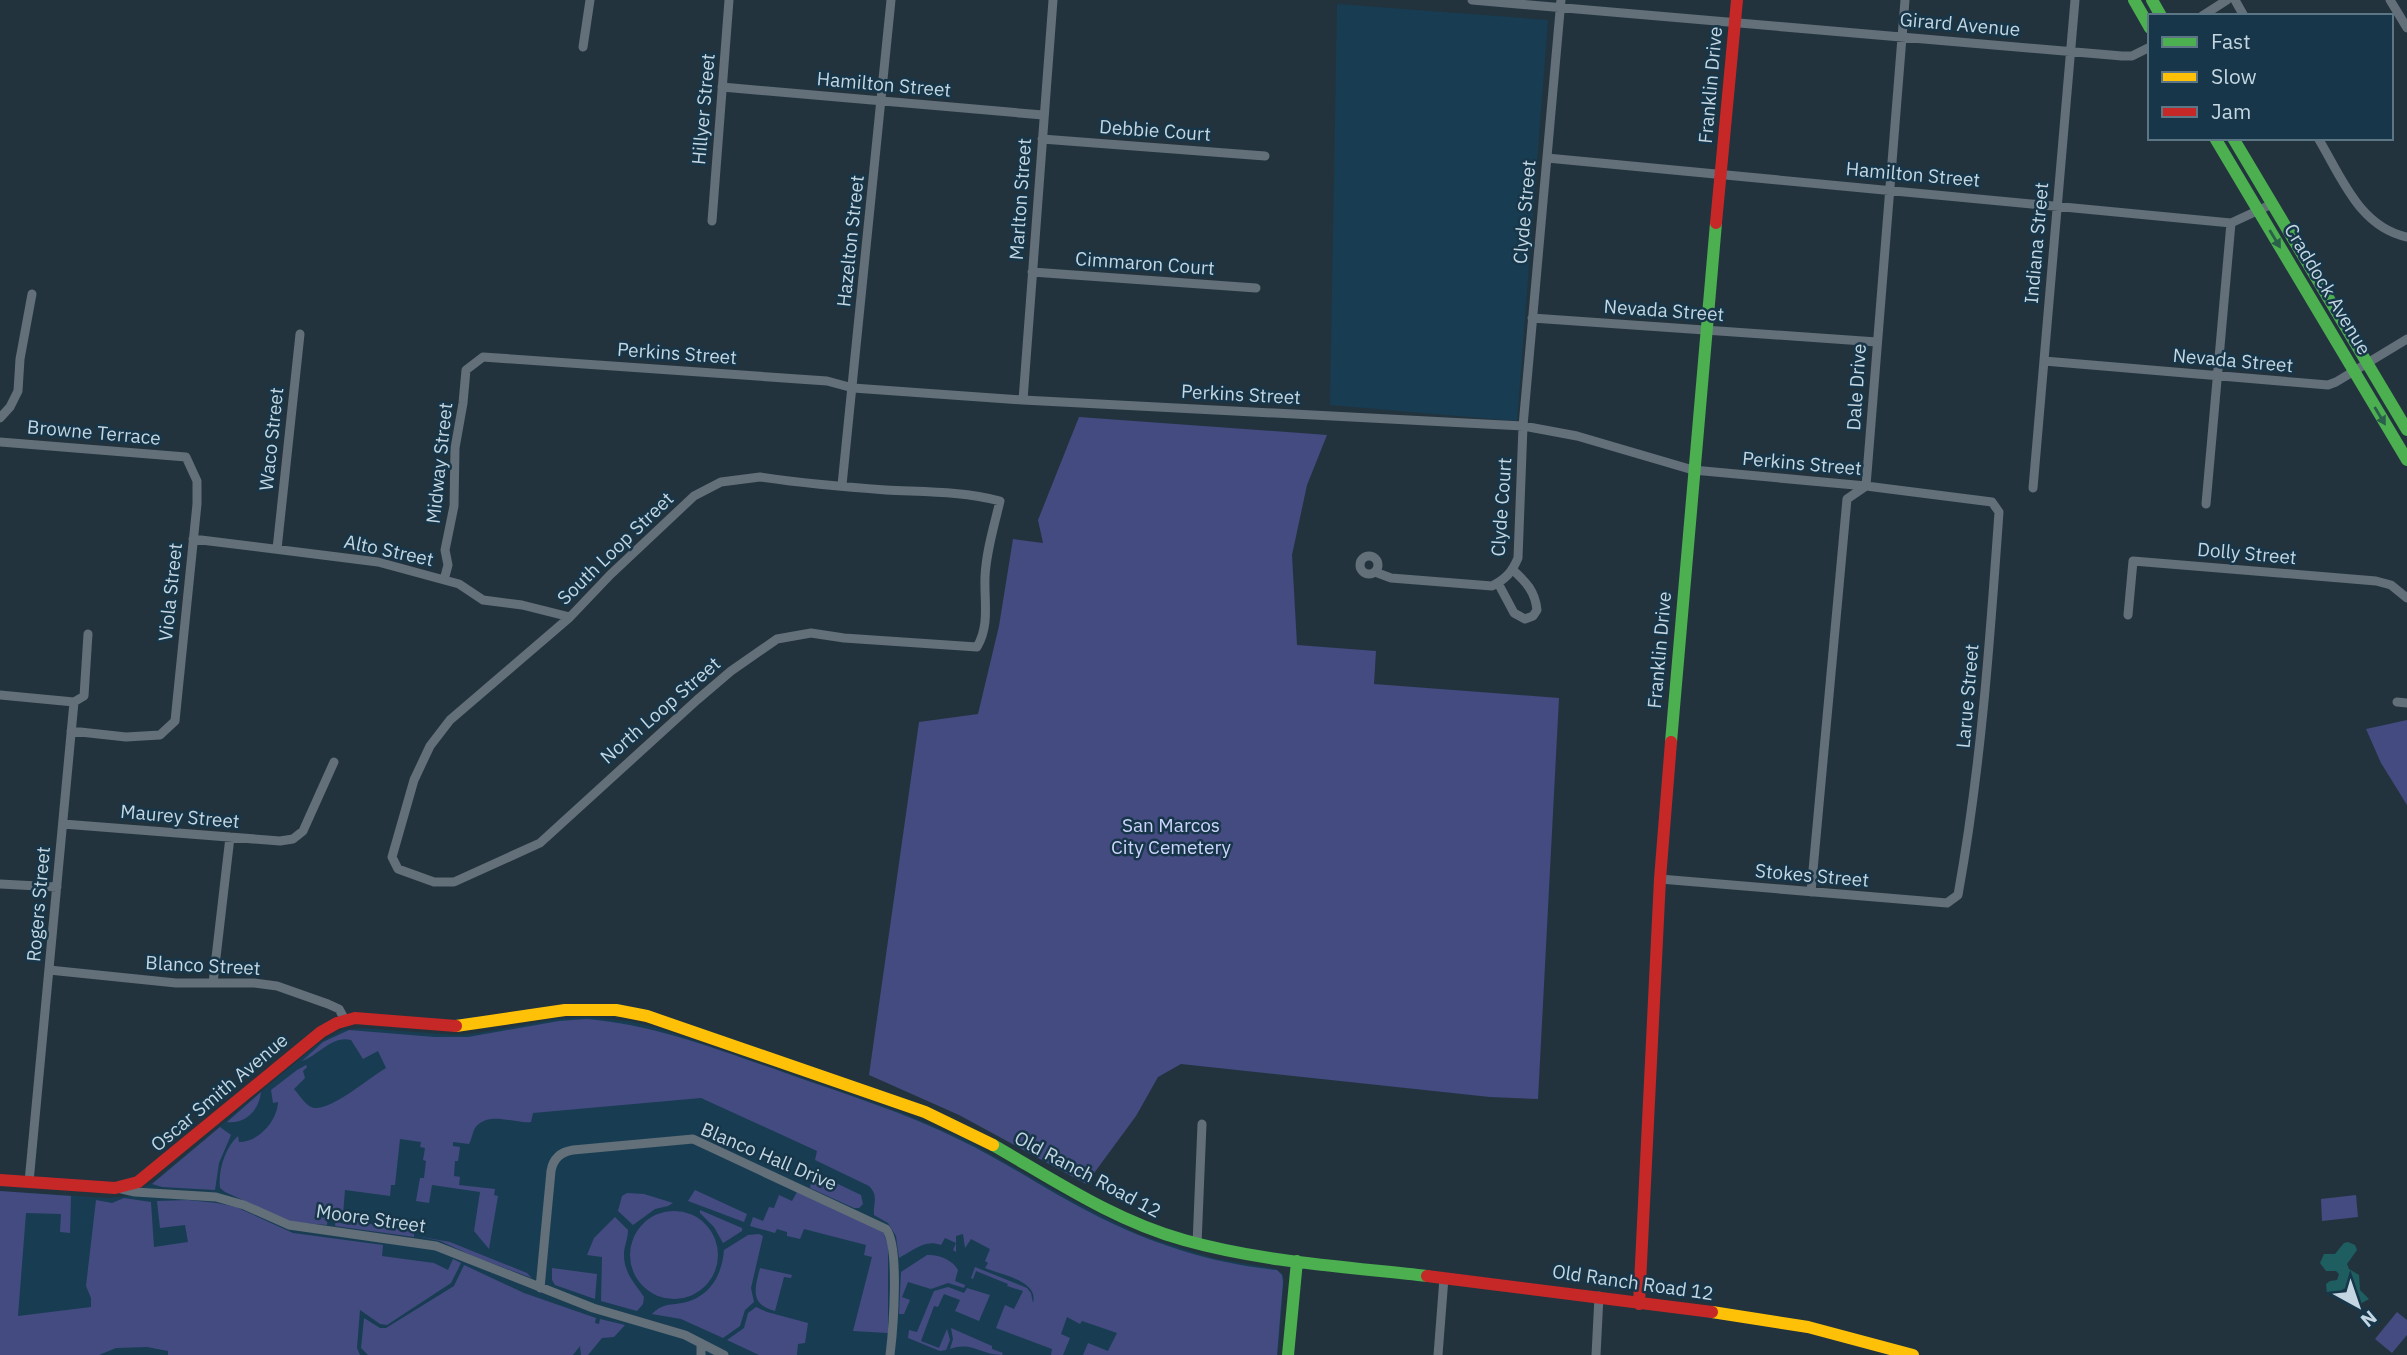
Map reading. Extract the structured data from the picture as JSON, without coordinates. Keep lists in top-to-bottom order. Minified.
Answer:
{"streets":{"street":["Girard Avenue","Hamilton Street","Franklin Drive","Hillyer Street","Debbie Court","Marlton Street","Clyde Street","Hazelton Street","Indiana Street","Cimmaron Court","Craddock Avenue","Nevada Street","Perkins Street","Dale Drive","Browne Terrace","Waco Street","Midway Street","Clyde Court","South Loop Street","Alto Street","Dolly Street","Viola Street","Larue Street","North Loop Street","Maurey Street","Stokes Street","Rogers Street","Blanco Street","Oscar Smith Avenue","Blanco Hall Drive","Old Ranch Road 12","Moore Street"]},"crossings":[["Girard Avenue","Franklin Drive"],["Girard Avenue","Clyde Street"],["Girard Avenue","Indiana Street"],["Girard Avenue","Dale Drive"],["Hamilton Street","Franklin Drive"],["Hamilton Street","Hillyer Street"],["Hamilton Street","Marlton Street"],["Hamilton Street","Clyde Street"],["Hamilton Street","Hazelton Street"],["Hamilton Street","Indiana Street"],["Hamilton Street","Craddock Avenue"],["Hamilton Street","Dale Drive"],["Franklin Drive","Nevada Street"],["Franklin Drive","Perkins Street"],["Franklin Drive","Stokes Street"],["Franklin Drive","Old Ranch Road 12"],["Debbie Court","Marlton Street"],["Marlton Street","Cimmaron Court"],["Marlton Street","Perkins Street"],["Clyde Street","Nevada Street"],["Clyde Street","Perkins Street"],["Clyde Street","Clyde Court"],["Hazelton Street","Perkins Street"],["Hazelton Street","South Loop Street"],["Indiana Street","Nevada Street"],["Craddock Avenue","Nevada Street"],["Nevada Street","Dale Drive"],["Perkins Street","Dale Drive"],["Perkins Street","Midway Street"],["Perkins Street","Clyde Court"],["Perkins Street","Larue Street"],["Browne Terrace","Viola Street"],["Waco Street","Alto Street"],["Midway Street","Alto Street"],["South Loop Street","Alto Street"],["South Loop Street","North Loop Street"],["Alto Street","Viola Street"],["Viola Street","Rogers Street"],["Larue Street","Stokes Street"],["Maurey Street","Rogers Street"],["Rogers Street","Blanco Street"],["Rogers Street","Moore Street"],["Blanco Street","Oscar Smith Avenue"],["Blanco Street","Old Ranch Road 12"],["Oscar Smith Avenue","Old Ranch Road 12"],["Oscar Smith Avenue","Moore Street"],["Blanco Hall Drive","Moore Street"]],"parks":["San Marcos City Cemetery"],"legend":["Fast","Slow","Jam"],"north":"bottom right"}
